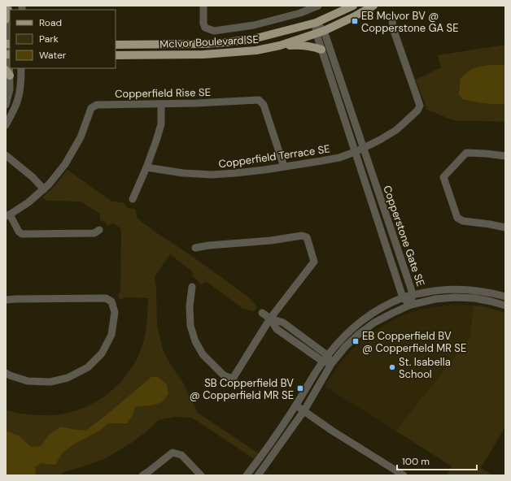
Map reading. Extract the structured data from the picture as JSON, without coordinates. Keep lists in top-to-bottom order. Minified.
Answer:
{"streets":{"main road":["McIvor Boulevard SE"],"street":["Copperfield Rise SE","Copperfield Terrace SE","Copperstone Gate SE"]},"crossings":[["McIvor Boulevard SE","Copperstone Gate SE"],["Copperfield Rise SE","Copperfield Terrace SE"],["Copperfield Terrace SE","Copperstone Gate SE"]],"places":{"transit":["EB McIvor BV @ Copperstone GA SE","EB Copperfield BV @ Copperfield MR SE","SB Copperfield BV @ Copperfield MR SE"],"other":["St. Isabella School"]},"legend":["Road","Park","Water"],"scale_bar":"100 m"}
